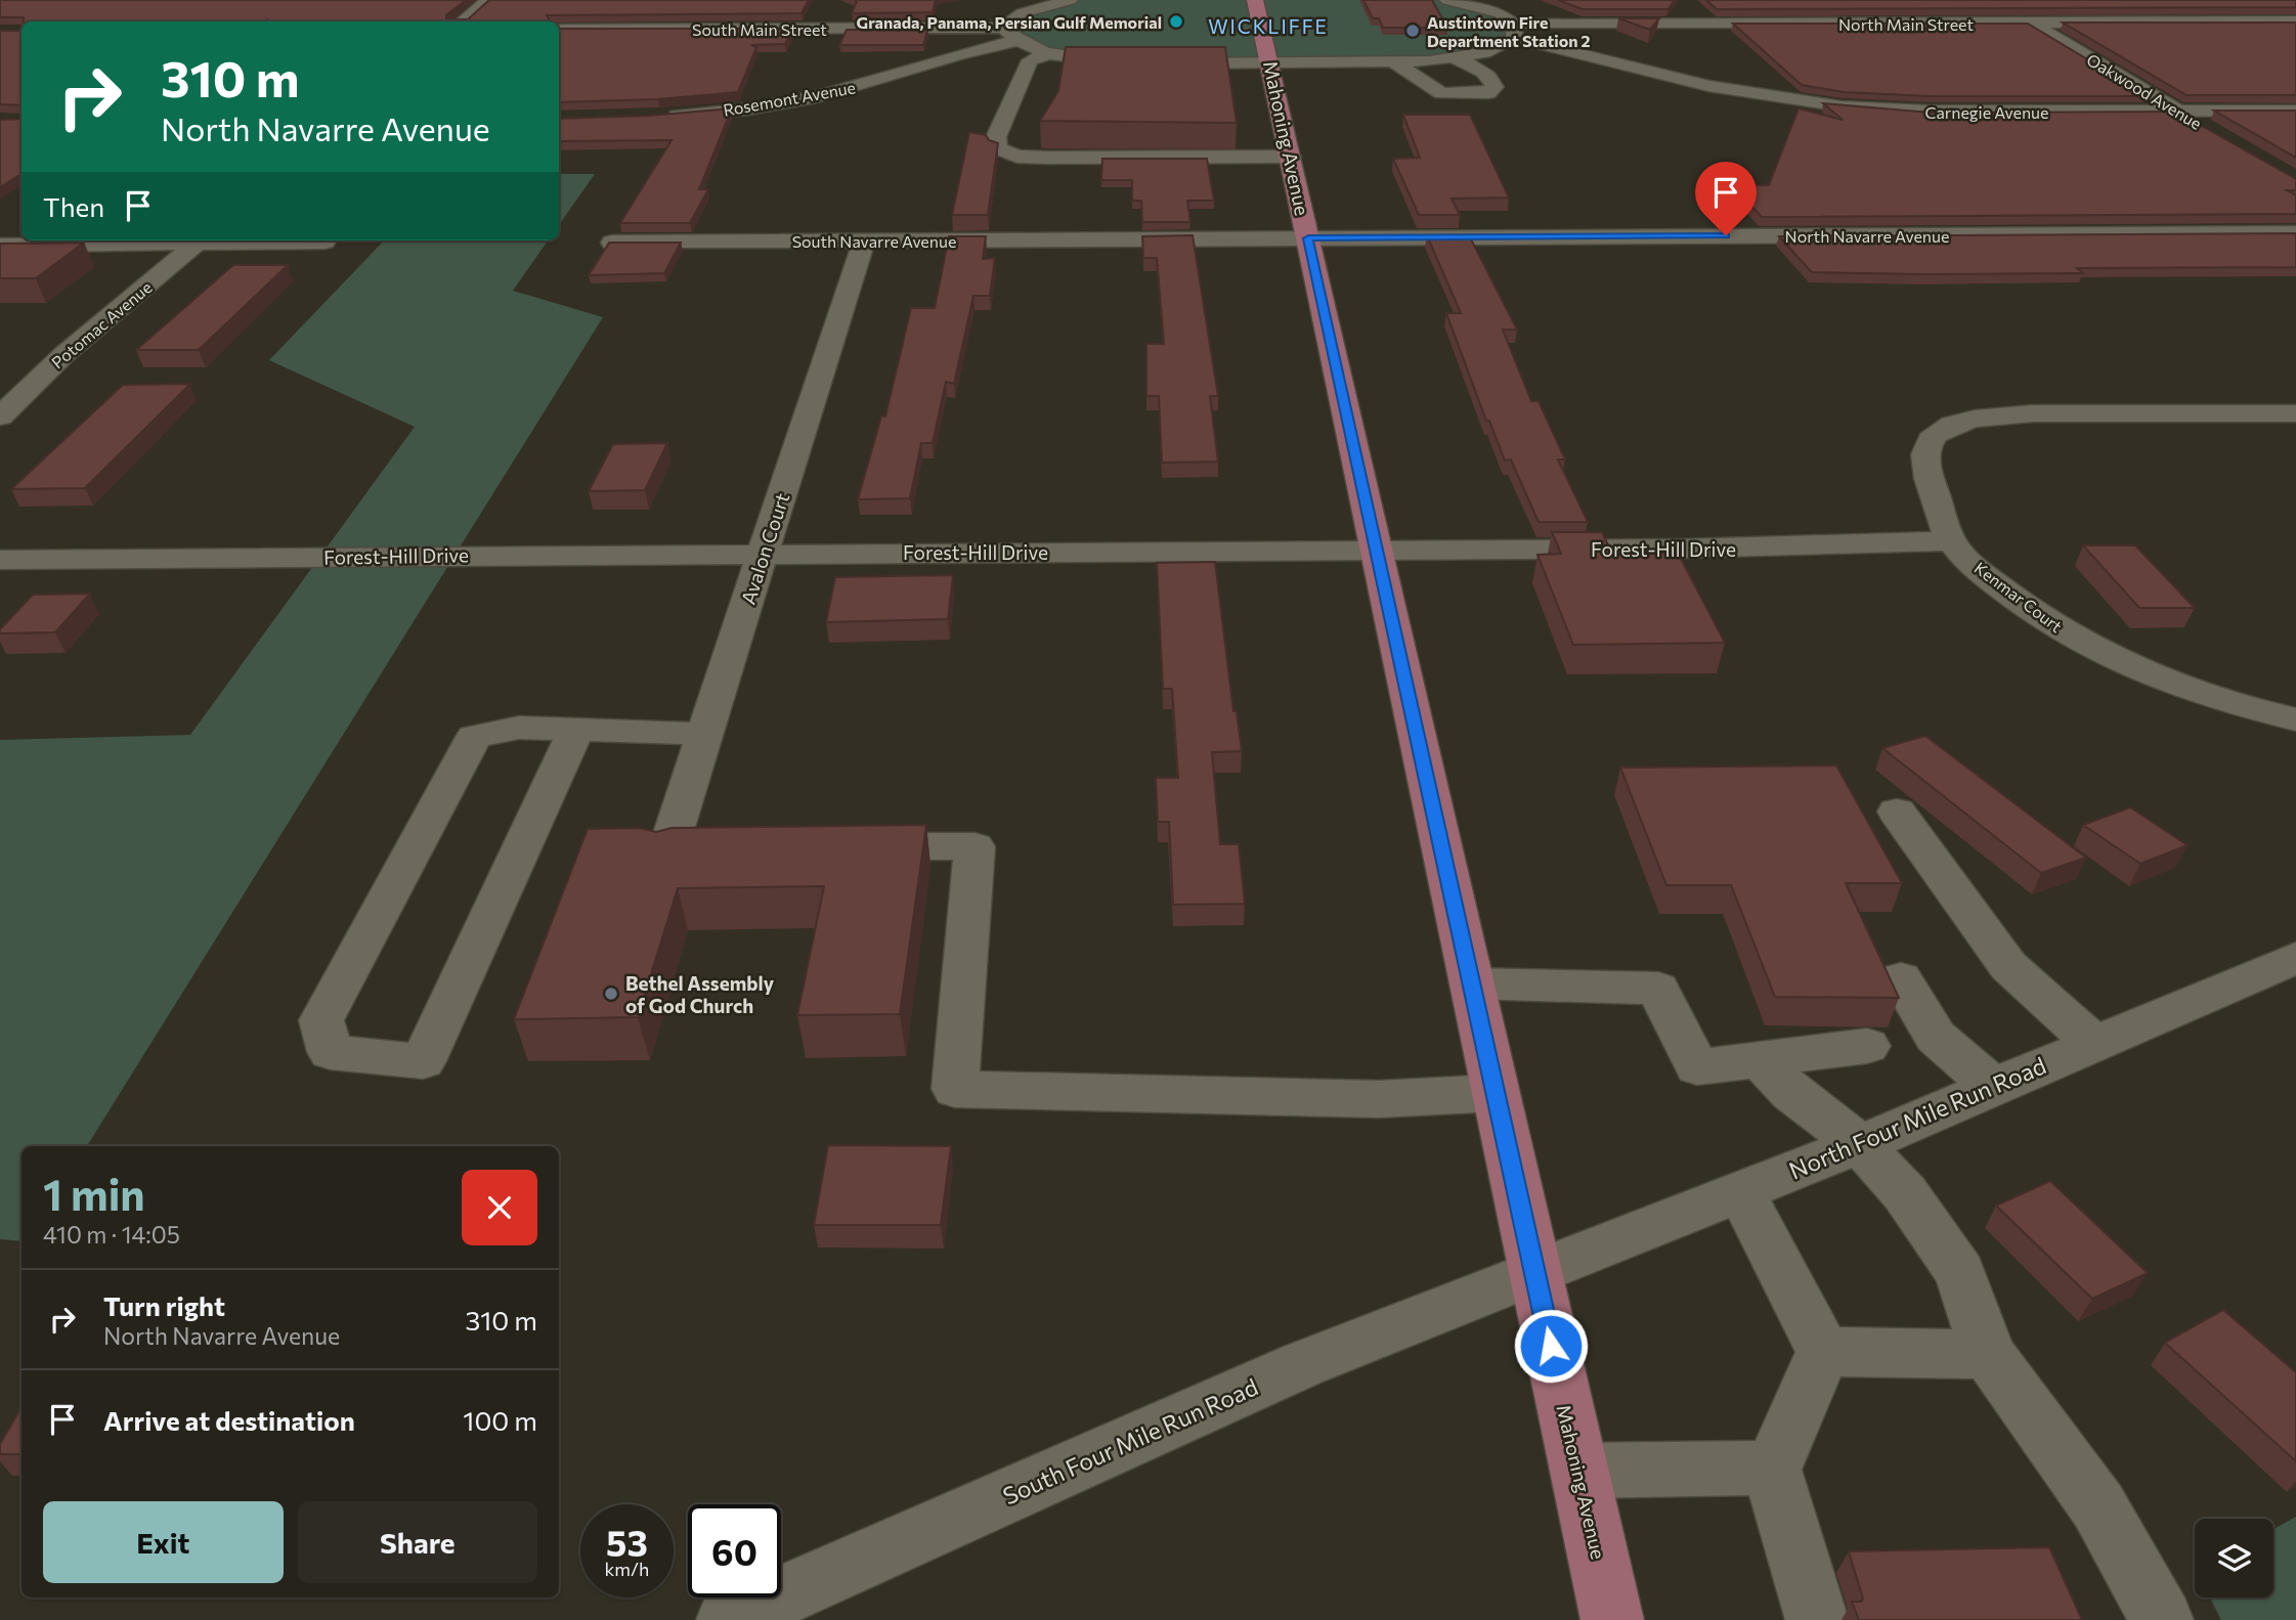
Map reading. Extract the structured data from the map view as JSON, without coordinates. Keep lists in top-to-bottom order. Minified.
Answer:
{"streets":{"main road":["Mahoning Avenue"],"street":["North Main Street","South Main Street","Oakwood Avenue","Rosemont Avenue","Carnegie Avenue","North Navarre Avenue","South Navarre Avenue","Potomac Avenue","Avalon Court","Forest-Hill Drive","Kenmar Court","North Four Mile Run Road","South Four Mile Run Road"]},"crossings":[["North Main Street","Oakwood Avenue"],["South Main Street","Rosemont Avenue"],["Oakwood Avenue","Carnegie Avenue"],["Mahoning Avenue","North Navarre Avenue"],["Mahoning Avenue","South Navarre Avenue"],["Mahoning Avenue","Forest-Hill Drive"],["Mahoning Avenue","North Four Mile Run Road"],["Mahoning Avenue","South Four Mile Run Road"],["North Navarre Avenue","South Navarre Avenue"],["South Navarre Avenue","Avalon Court"],["Avalon Court","Forest-Hill Drive"],["Forest-Hill Drive","Kenmar Court"],["North Four Mile Run Road","South Four Mile Run Road"]],"districts":["WICKLIFFE"],"places":["Granada, Panama, Persian Gulf Memorial","Austintown Fire Department Station 2","Bethel Assembly of God Church"],"page":{"turn":["310 m","North Navarre Avenue"],"then":"Then","heading":["1 min","410 m · 14:05"],"list":[{"name":"Turn right","note":"North Navarre Avenue","value":"310 m"},{"name":"Arrive at destination","value":"100 m"}],"buttons":["Exit","Share"],"speed":"53 km/h","limit":"60"}}
